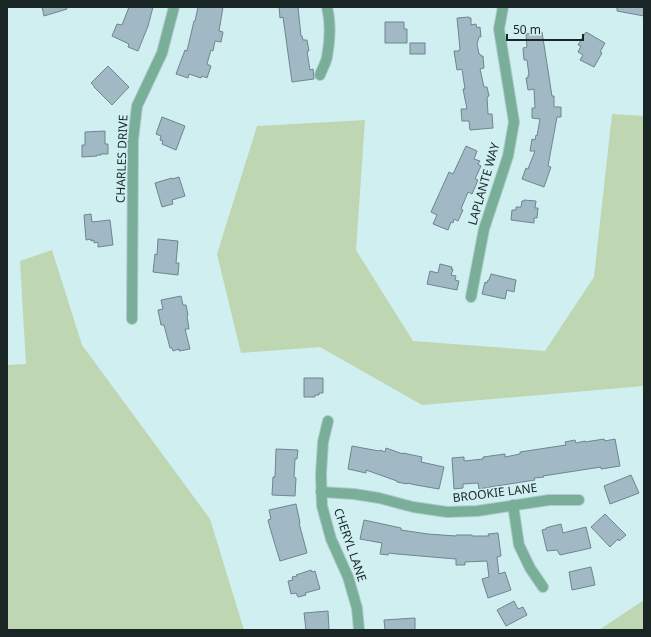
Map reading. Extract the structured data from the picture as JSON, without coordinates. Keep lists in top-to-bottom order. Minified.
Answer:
{"streets":{"street":["CHARLES DRIVE","LAPLANTE WAY","BROOKIE LANE","CHERYL LANE"]},"crossings":[["BROOKIE LANE","CHERYL LANE"]],"scale_bar":"50 m"}
